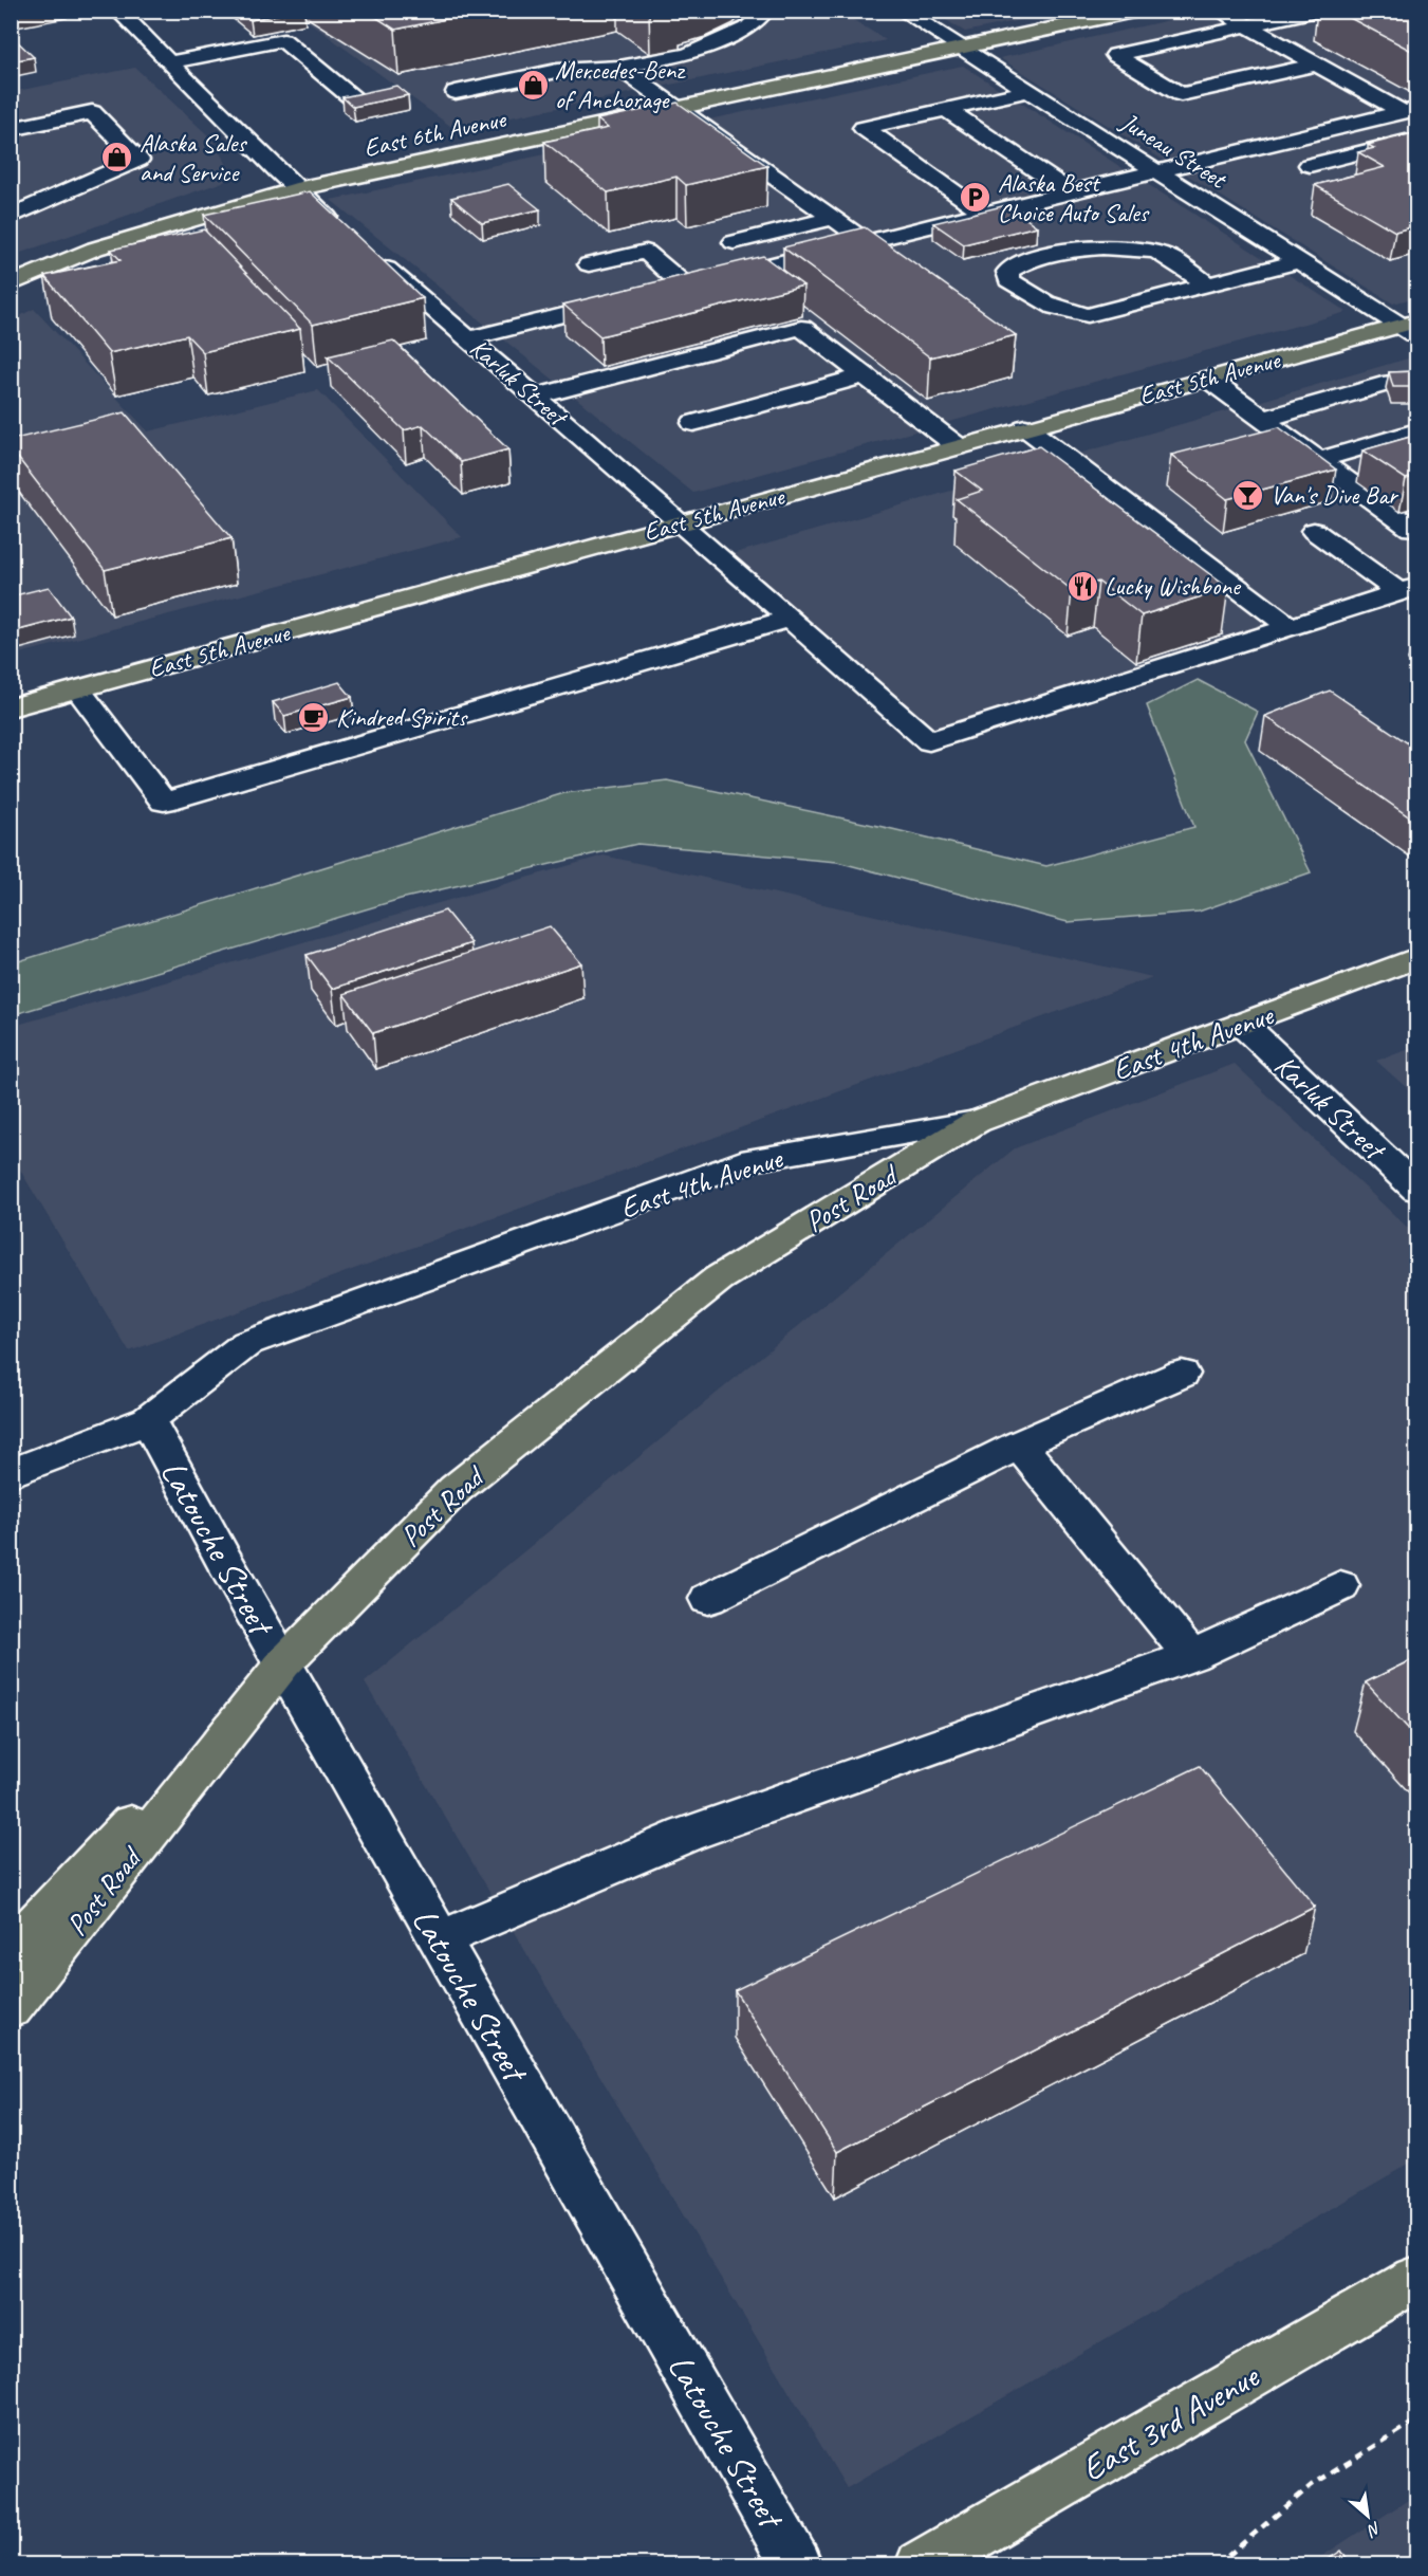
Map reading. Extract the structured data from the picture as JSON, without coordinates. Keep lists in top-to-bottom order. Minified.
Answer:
{"streets":{"main road":["East 6th Avenue","East 5th Avenue","East 4th Avenue","Post Road","East 3rd Avenue"],"street":["Juneau Street","Karluk Street","Latouche Street"]},"crossings":[["East 6th Avenue","Juneau Street"],["Juneau Street","East 5th Avenue"],["East 5th Avenue","Karluk Street"],["Karluk Street","East 4th Avenue"],["East 4th Avenue","Post Road"],["East 4th Avenue","Latouche Street"],["Post Road","Latouche Street"]],"places":{"shop":["Mercedes-Benz of Anchorage","Alaska Sales and Service"],"parking":["Alaska Best Choice Auto Sales"],"bar":["Van's Dive Bar"],"restaurant":["Lucky Wishbone"],"cafe":["Kindred Spirits"]},"north":"bottom right"}
